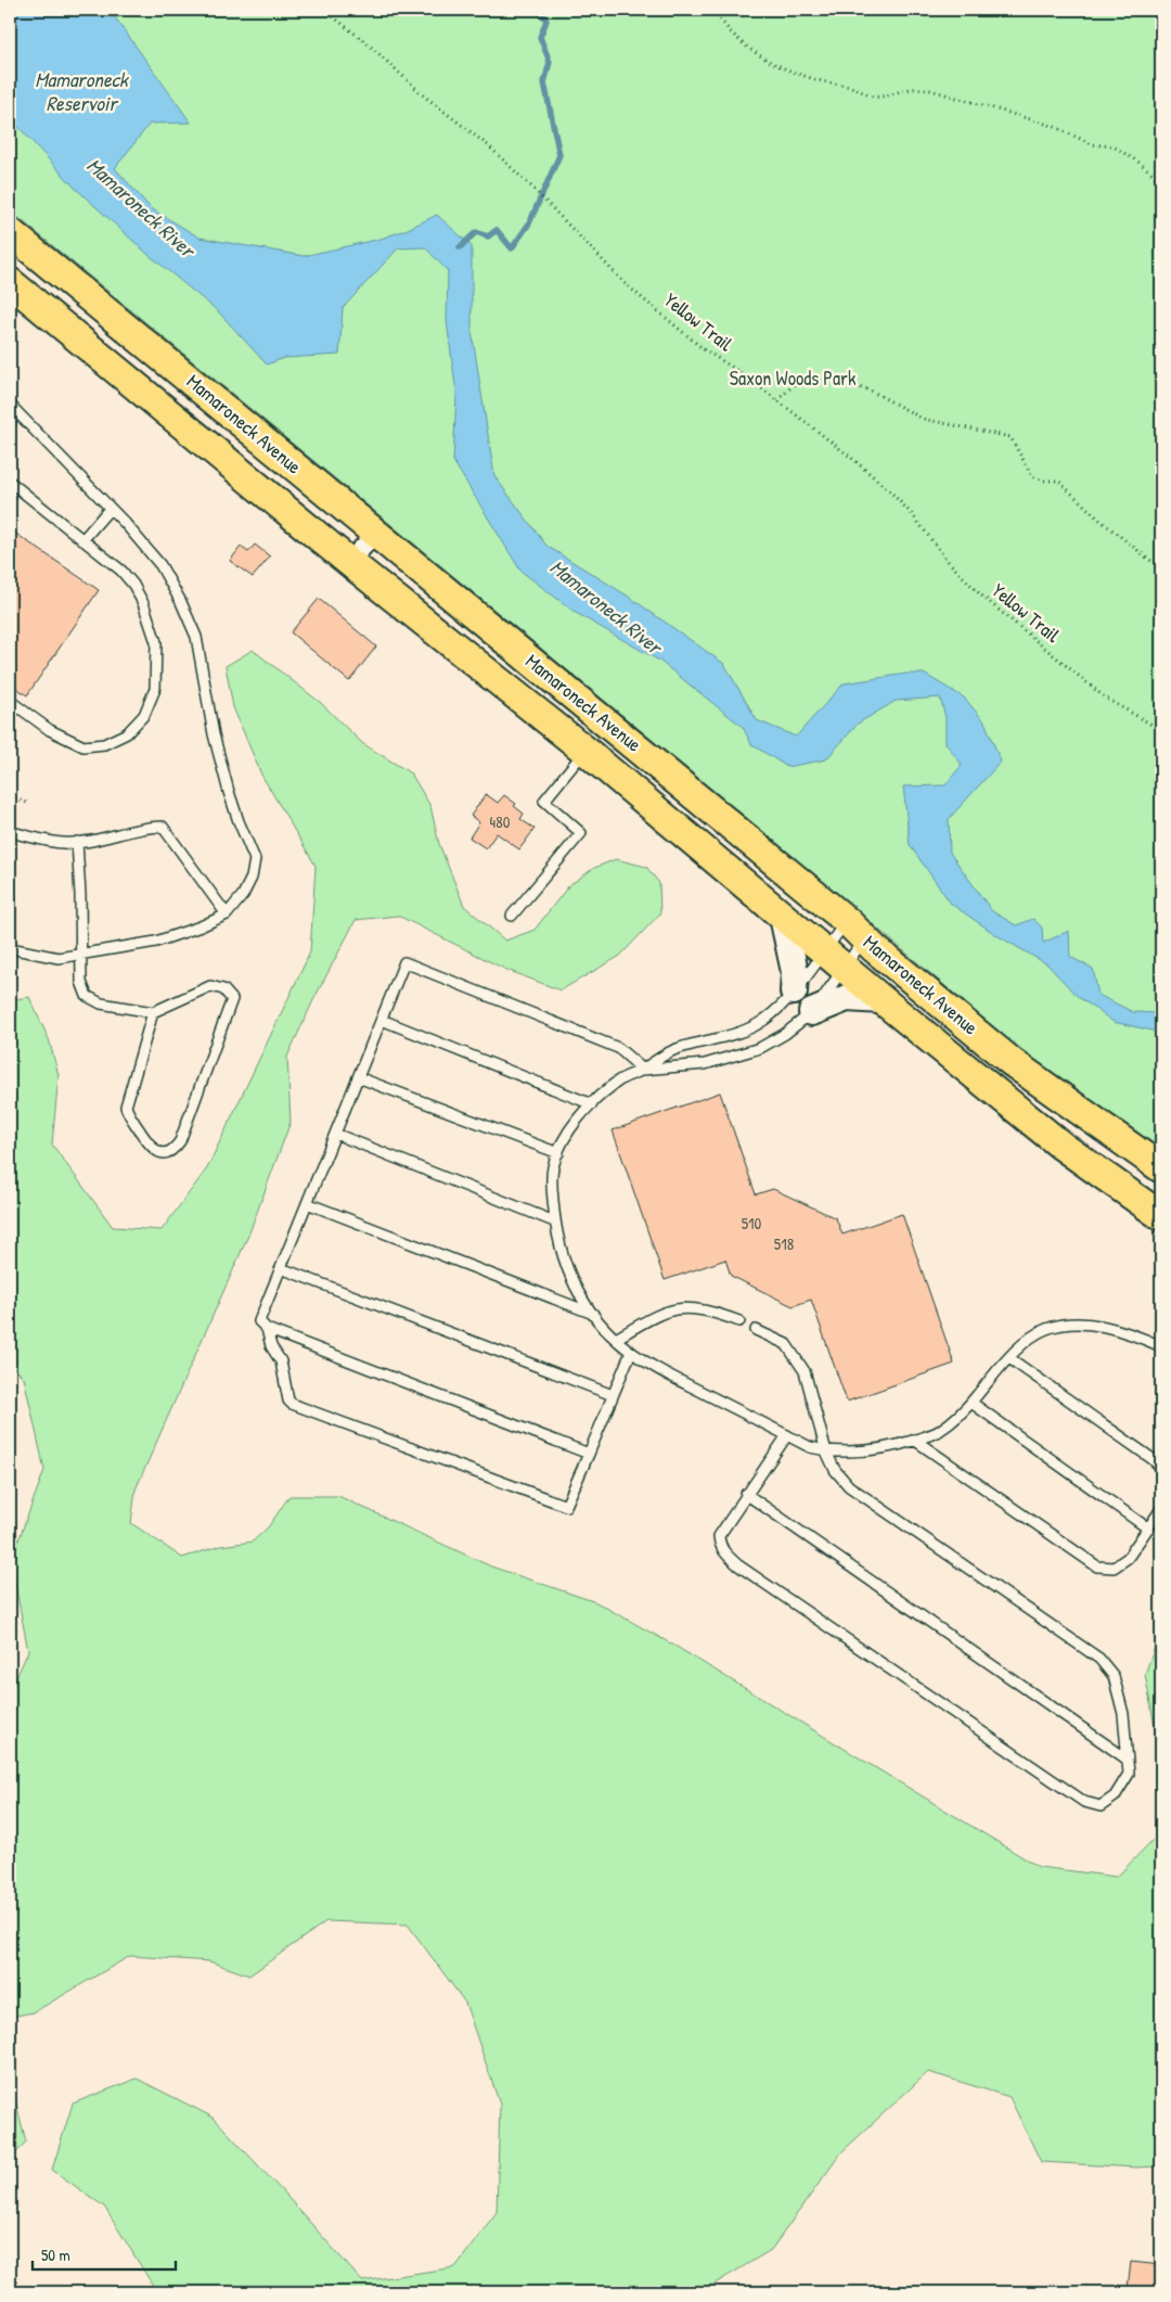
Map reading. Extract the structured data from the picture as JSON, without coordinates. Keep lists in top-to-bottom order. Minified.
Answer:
{"streets":{"main road":["Mamaroneck Avenue"],"path":["Yellow Trail"]},"water":["Mamaroneck Reservoir","Mamaroneck River"],"parks":["Saxon Woods Park"],"house_numbers":["480","510","518"],"scale_bar":"50 m"}
